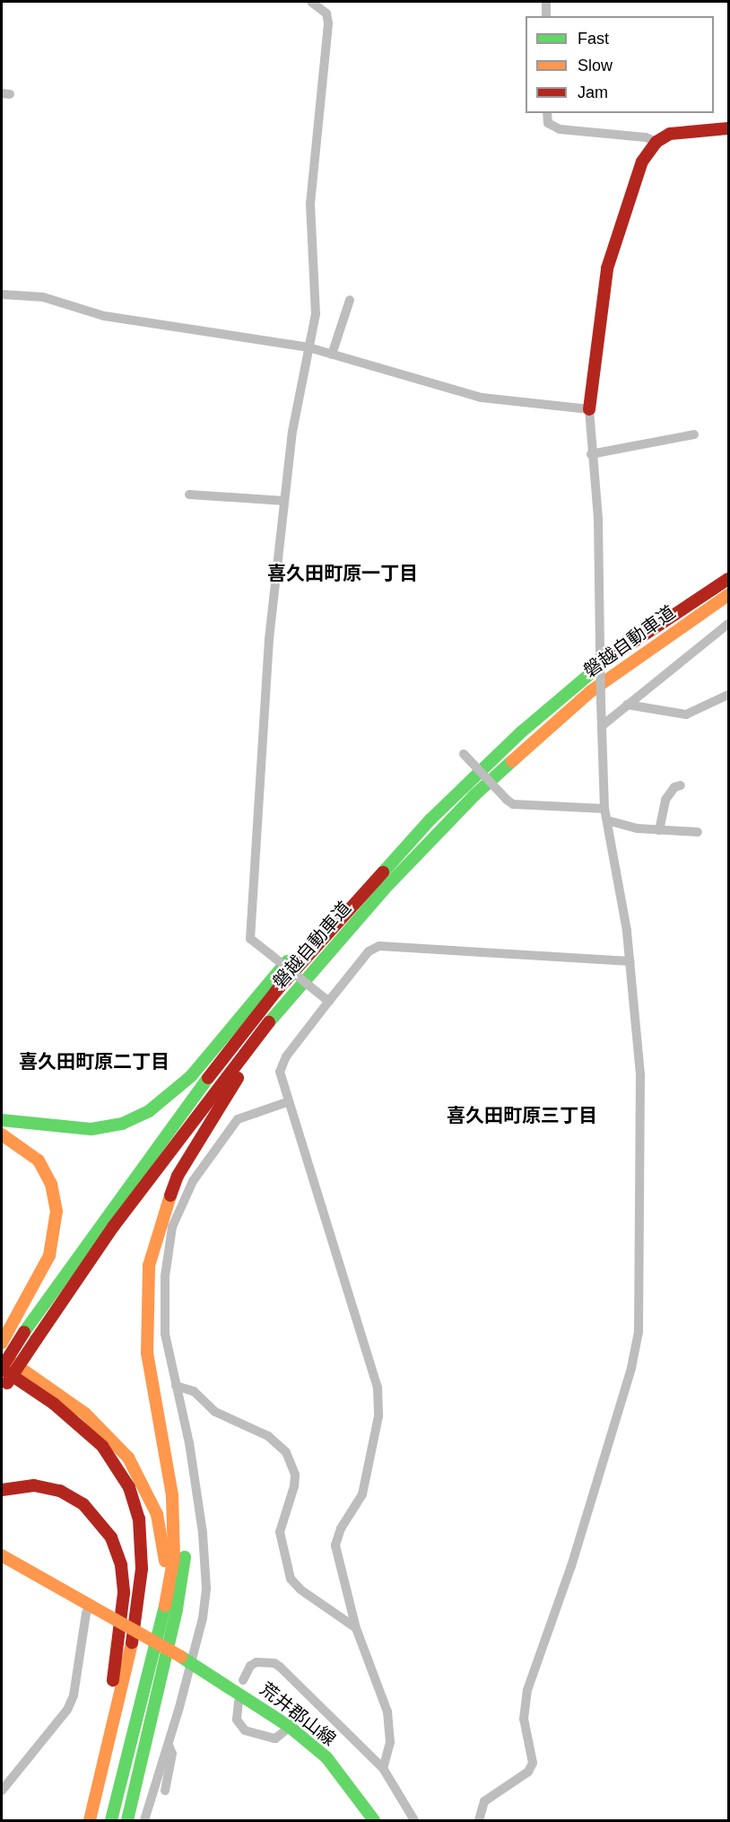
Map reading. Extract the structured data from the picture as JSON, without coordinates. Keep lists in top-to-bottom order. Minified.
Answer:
{"streets":{"main road":["磐越自動車道","荒井郡山線"]},"districts":["喜久田町原一丁目","喜久田町原二丁目","喜久田町原三丁目"],"legend":["Fast","Slow","Jam"]}
